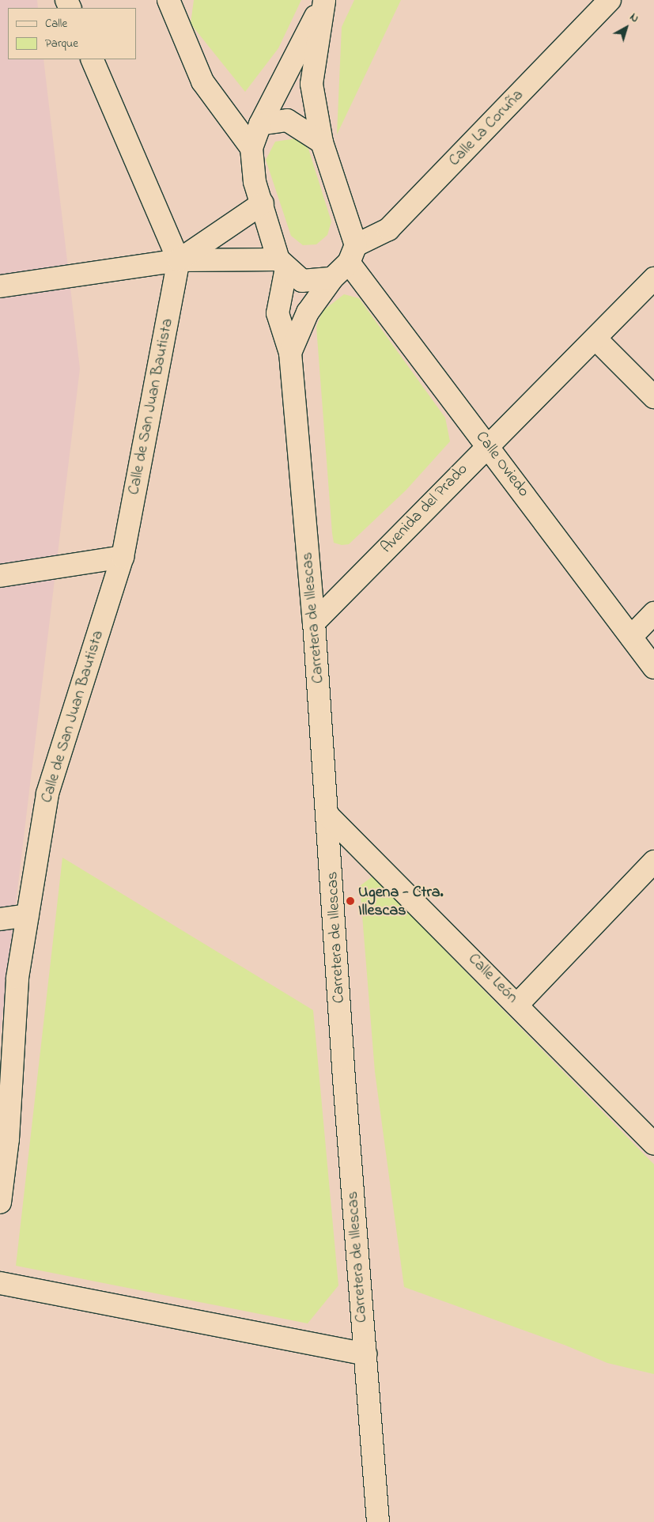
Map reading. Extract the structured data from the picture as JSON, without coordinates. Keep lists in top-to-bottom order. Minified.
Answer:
{"streets":{"street":["Calle La Coruña","Calle de San Juan Bautista","Calle Oviedo","Avenida del Prado","Carretera de Illescas","Calle León"]},"crossings":[["Calle La Coruña","Calle Oviedo"],["Calle La Coruña","Carretera de Illescas"],["Calle Oviedo","Avenida del Prado"],["Avenida del Prado","Carretera de Illescas"],["Carretera de Illescas","Calle León"]],"places":["Ugena - Ctra. Illescas"],"legend":["Calle","Parque"],"north":"top right"}
